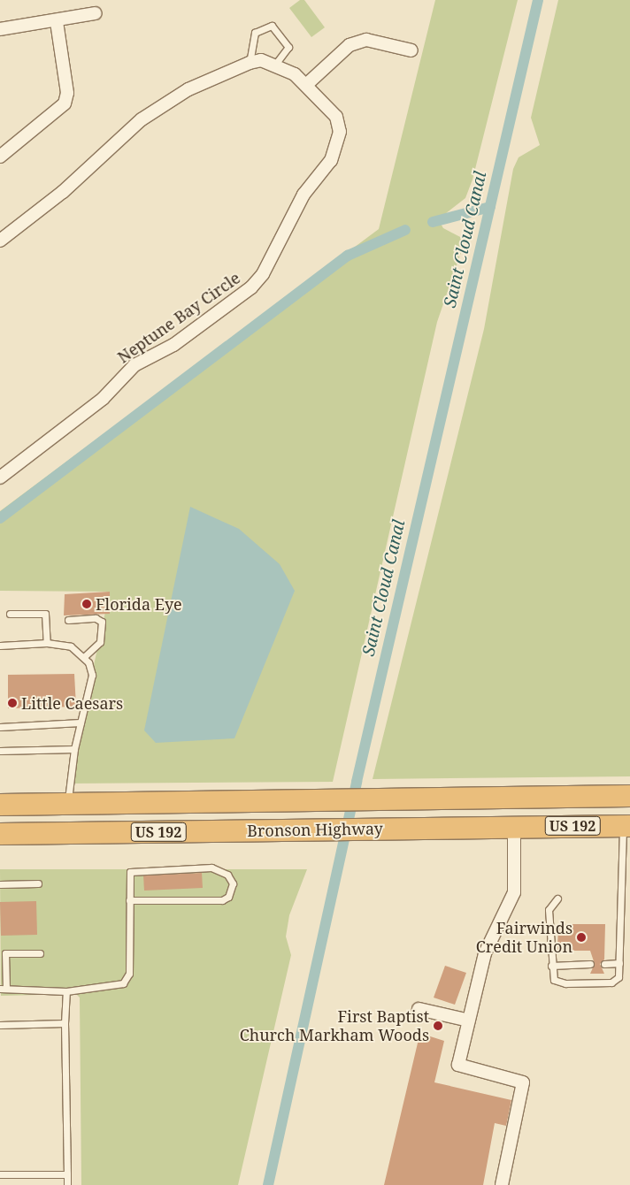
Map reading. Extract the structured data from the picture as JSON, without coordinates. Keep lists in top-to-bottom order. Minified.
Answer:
{"streets":{"highway":["US 192","Bronson Highway"],"street":["Neptune Bay Circle"]},"water":["Saint Cloud Canal"],"places":["Florida Eye","Little Caesars","Fairwinds Credit Union","First Baptist Church Markham Woods"]}
